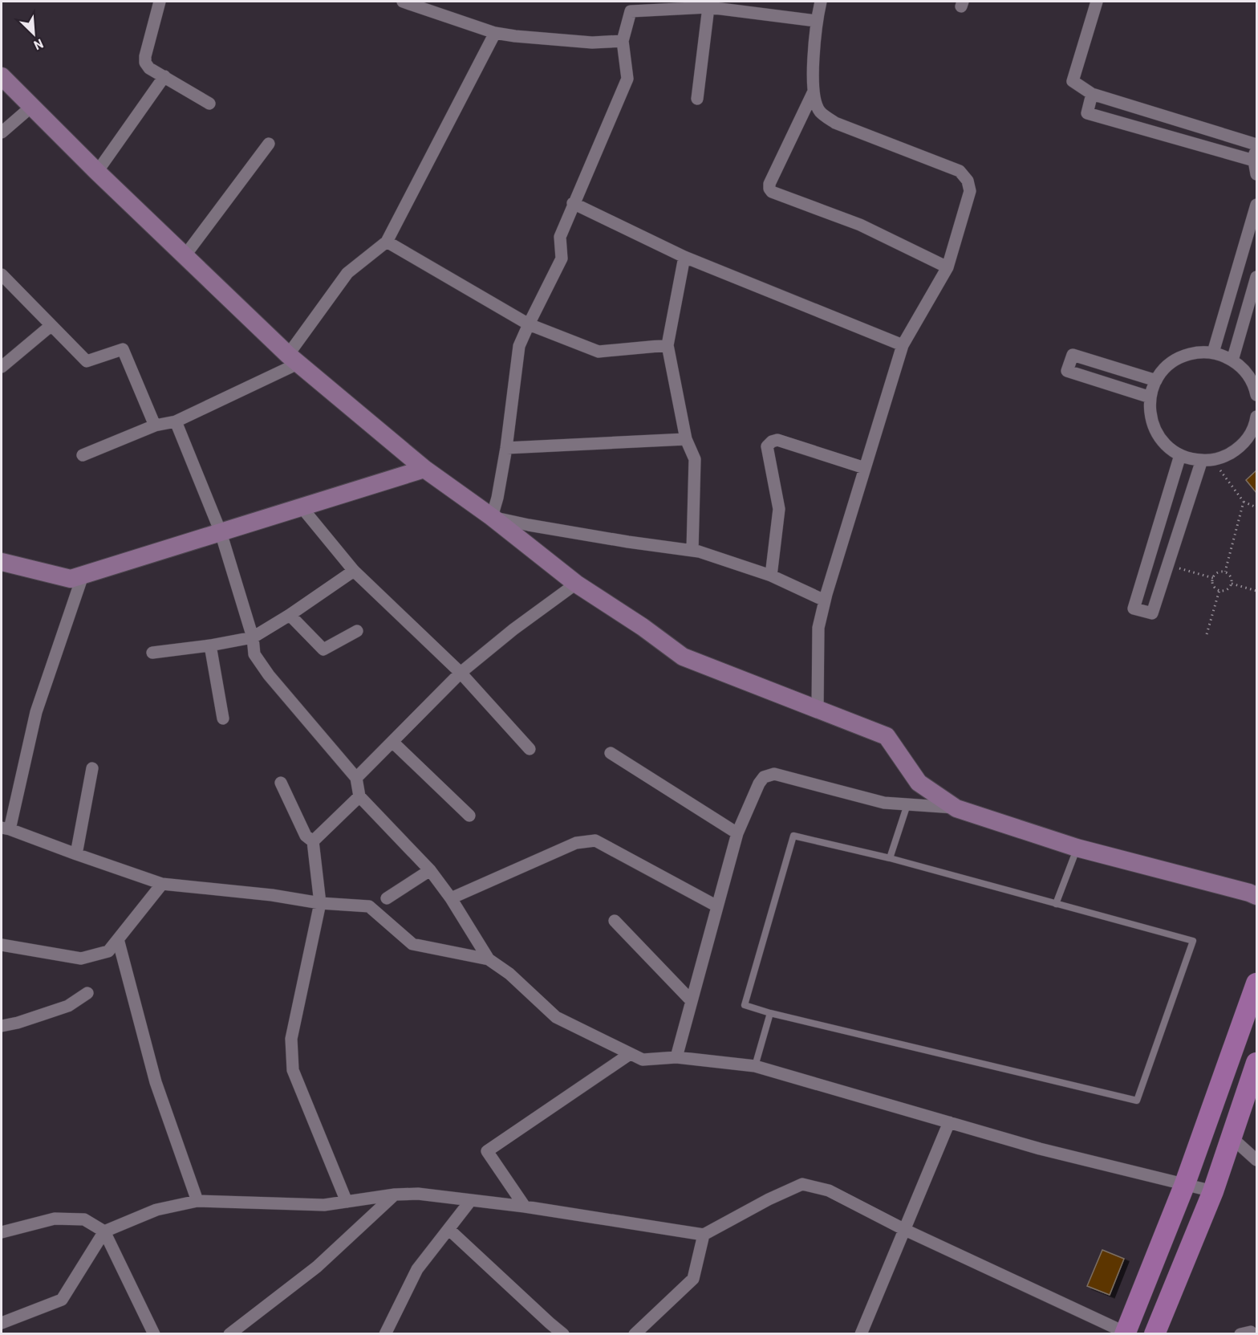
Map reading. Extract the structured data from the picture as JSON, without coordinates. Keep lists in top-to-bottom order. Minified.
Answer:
{"north":"bottom right"}
